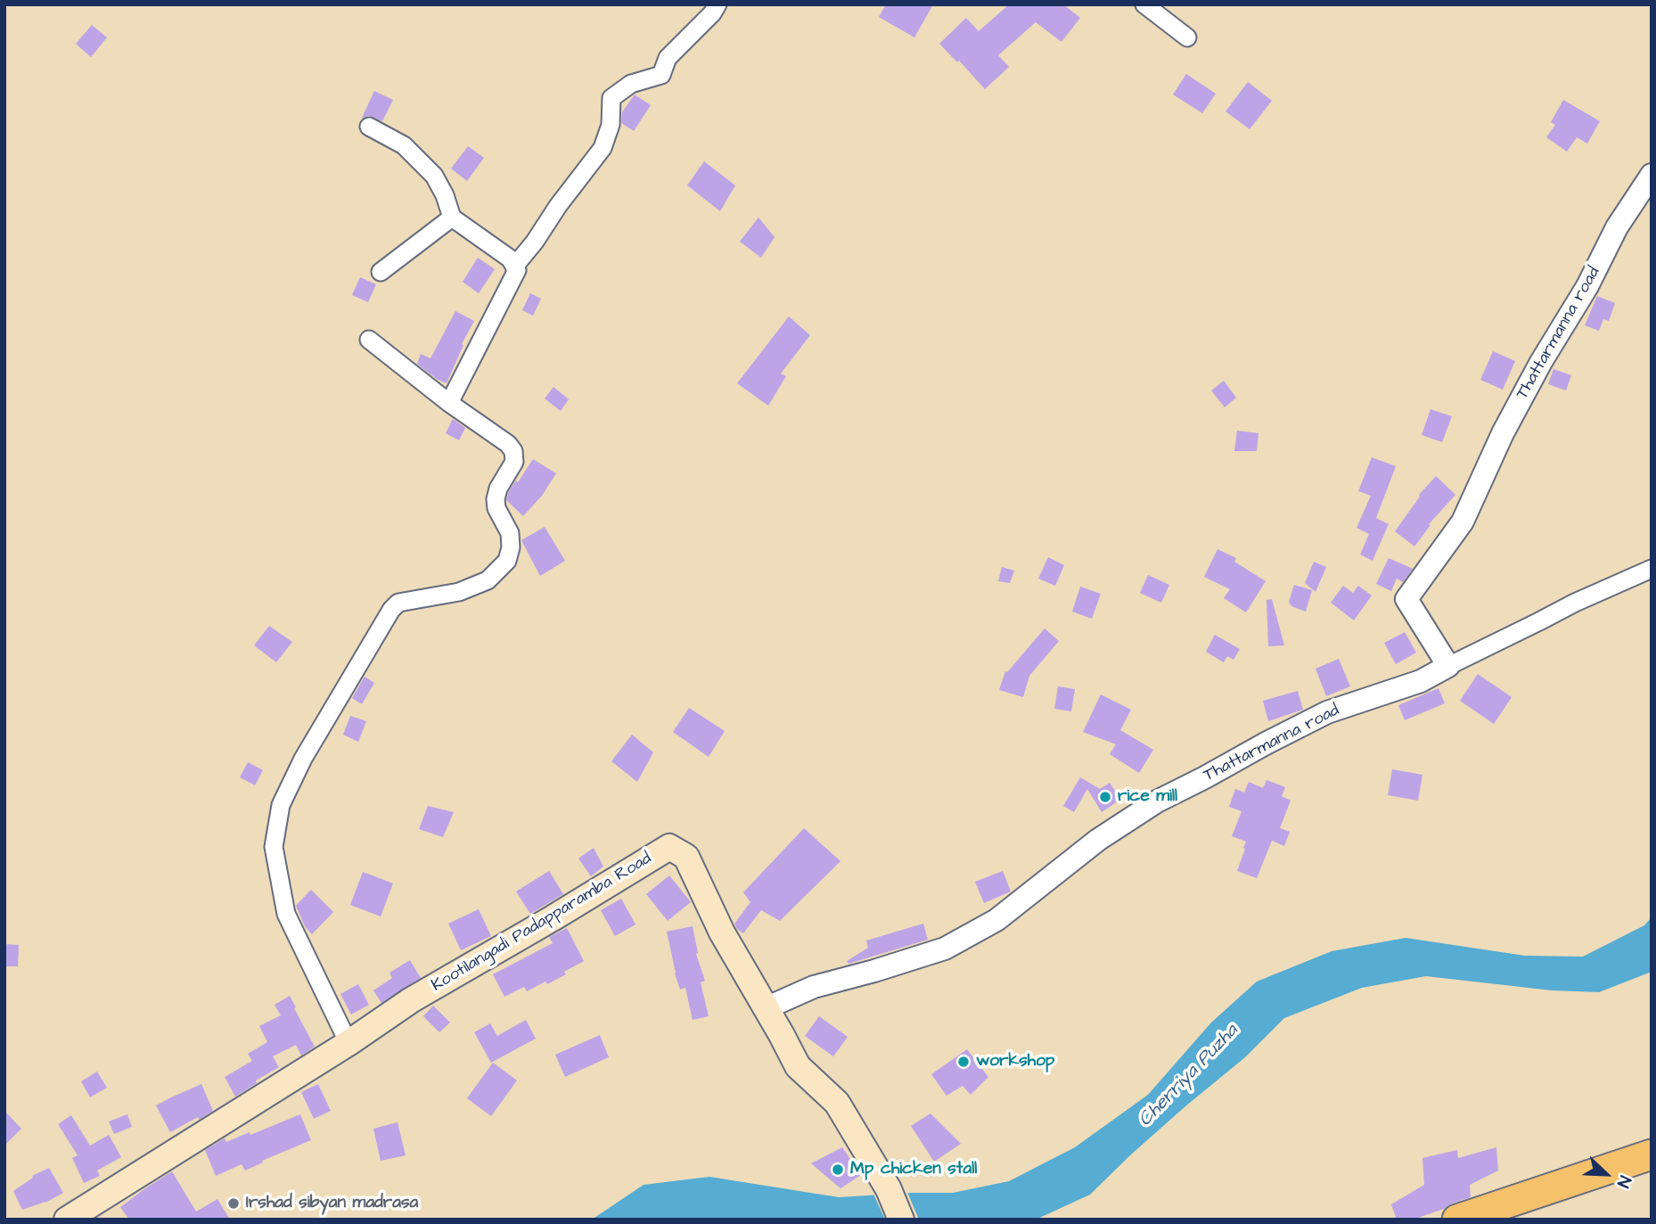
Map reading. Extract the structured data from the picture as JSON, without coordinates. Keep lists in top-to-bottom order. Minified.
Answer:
{"streets":{"main road":["Kootilangadi Padapparamba Road"],"street":["Thattarmanna road"]},"crossings":[["Thattarmanna road","Kootilangadi Padapparamba Road"]],"water":["Cherriya Puzha"],"places":["rice mill","workshop","Mp chicken stall","Irshad sibyan madrasa"],"north":"bottom right"}
